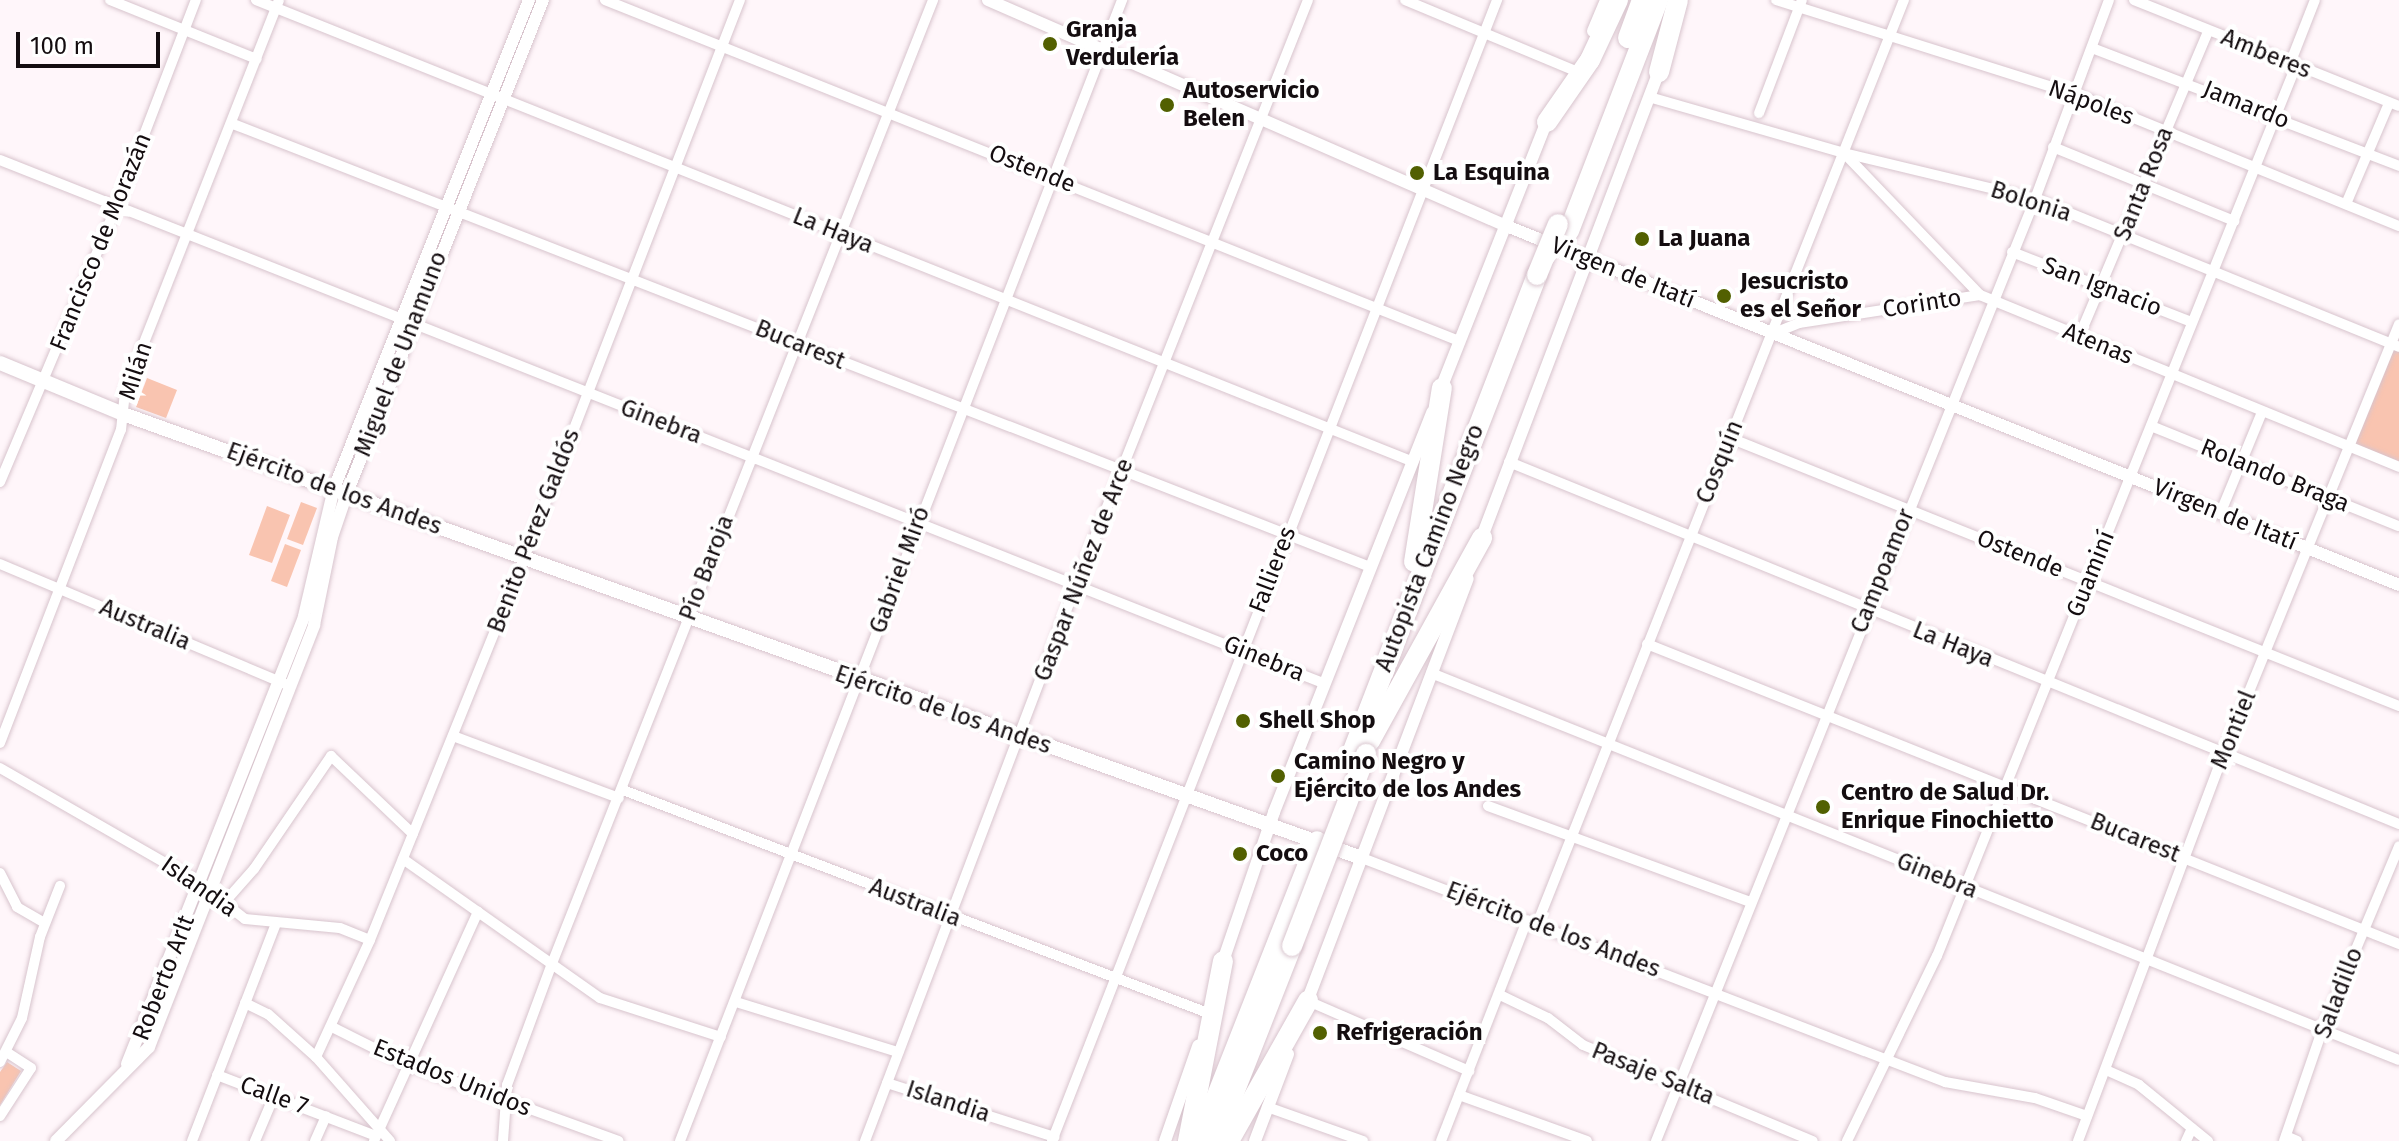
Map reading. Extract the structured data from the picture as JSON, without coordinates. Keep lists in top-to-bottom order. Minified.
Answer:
{"streets":{"highway":["Autopista Camino Negro"],"main road":["Ejército de los Andes"],"street":["Amberes","Nápoles","Jamardo","Ostende","Santa Rosa","Bolonia","La Haya","Francisco de Morazán","Virgen de Itatí","San Ignacio","Corinto","Atenas","Bucarest","Miguel de Unamuno","Milán","Ginebra","Cosquín","Rolando Braga","Benito Pérez Galdós","Pío Baroja","Gabriel Miró","Gaspar Núñez de Arce","Fallieres","Campoamor","Guaminí","Australia","Montiel","Islandia","Roberto Arlt","Saladillo","Pasaje Salta","Estados Unidos","Calle 7"]},"crossings":[["Amberes","Santa Rosa"],["Amberes","Guaminí"],["Nápoles","Santa Rosa"],["Nápoles","Cosquín"],["Nápoles","Campoamor"],["Nápoles","Guaminí"],["Jamardo","Santa Rosa"],["Jamardo","Campoamor"],["Jamardo","Guaminí"],["Ostende","Cosquín"],["Ostende","Benito Pérez Galdós"],["Ostende","Pío Baroja"],["Ostende","Gabriel Miró"],["Ostende","Gaspar Núñez de Arce"],["Ostende","Fallieres"],["Ostende","Campoamor"],["Ostende","Guaminí"],["Ostende","Montiel"],["Santa Rosa","Bolonia"],["Santa Rosa","San Ignacio"],["Santa Rosa","Atenas"],["Bolonia","Atenas"],["Bolonia","Cosquín"],["Bolonia","Campoamor"],["Bolonia","Guaminí"],["Bolonia","Montiel"],["La Haya","Miguel de Unamuno"],["La Haya","Milán"],["La Haya","Cosquín"],["La Haya","Benito Pérez Galdós"],["La Haya","Pío Baroja"],["La Haya","Gabriel Miró"],["La Haya","Gaspar Núñez de Arce"],["La Haya","Fallieres"],["La Haya","Campoamor"],["La Haya","Guaminí"],["La Haya","Montiel"],["Francisco de Morazán","Ginebra"],["Francisco de Morazán","Ejército de los Andes"],["Virgen de Itatí","Corinto"],["Virgen de Itatí","Cosquín"],["Virgen de Itatí","Gabriel Miró"],["Virgen de Itatí","Gaspar Núñez de Arce"],["Virgen de Itatí","Fallieres"],["Virgen de Itatí","Campoamor"],["Virgen de Itatí","Guaminí"],["Virgen de Itatí","Montiel"],["San Ignacio","Campoamor"],["San Ignacio","Guaminí"],["Corinto","Atenas"],["Corinto","Cosquín"],["Atenas","Cosquín"],["Atenas","Campoamor"],["Atenas","Guaminí"],["Atenas","Montiel"],["Bucarest","Miguel de Unamuno"],["Bucarest","Milán"],["Bucarest","Cosquín"],["Bucarest","Benito Pérez Galdós"],["Bucarest","Pío Baroja"],["Bucarest","Gabriel Miró"],["Bucarest","Gaspar Núñez de Arce"],["Bucarest","Fallieres"],["Bucarest","Campoamor"],["Bucarest","Guaminí"],["Bucarest","Montiel"],["Bucarest","Saladillo"],["Miguel de Unamuno","Ginebra"],["Miguel de Unamuno","Ejército de los Andes"],["Miguel de Unamuno","Australia"],["Miguel de Unamuno","Islandia"],["Miguel de Unamuno","Roberto Arlt"],["Milán","Ginebra"],["Milán","Ejército de los Andes"],["Milán","Australia"],["Ginebra","Cosquín"],["Ginebra","Benito Pérez Galdós"],["Ginebra","Pío Baroja"],["Ginebra","Gabriel Miró"],["Ginebra","Gaspar Núñez de Arce"],["Ginebra","Fallieres"],["Ginebra","Campoamor"],["Ginebra","Guaminí"],["Ginebra","Montiel"],["Ginebra","Saladillo"],["Cosquín","Ejército de los Andes"],["Cosquín","Pasaje Salta"],["Rolando Braga","Guaminí"],["Rolando Braga","Montiel"],["Ejército de los Andes","Benito Pérez Galdós"],["Ejército de los Andes","Pío Baroja"],["Ejército de los Andes","Gabriel Miró"],["Ejército de los Andes","Gaspar Núñez de Arce"],["Ejército de los Andes","Fallieres"],["Ejército de los Andes","Campoamor"],["Ejército de los Andes","Guaminí"],["Ejército de los Andes","Montiel"],["Benito Pérez Galdós","Australia"],["Benito Pérez Galdós","Islandia"],["Benito Pérez Galdós","Estados Unidos"],["Pío Baroja","Australia"],["Pío Baroja","Estados Unidos"],["Gabriel Miró","Australia"],["Gabriel Miró","Islandia"],["Gaspar Núñez de Arce","Australia"],["Gaspar Núñez de Arce","Islandia"],["Fallieres","Australia"],["Fallieres","Islandia"],["Campoamor","Pasaje Salta"],["Islandia","Roberto Arlt"]],"places":["Granja Verdulería","Autoservicio Belen","La Esquina","La Juana","Jesucristo es el Señor","Shell Shop","Camino Negro y Ejército de los Andes","Centro de Salud Dr. Enrique Finochietto","Coco","Refrigeración"],"scale_bar":"100 m"}
